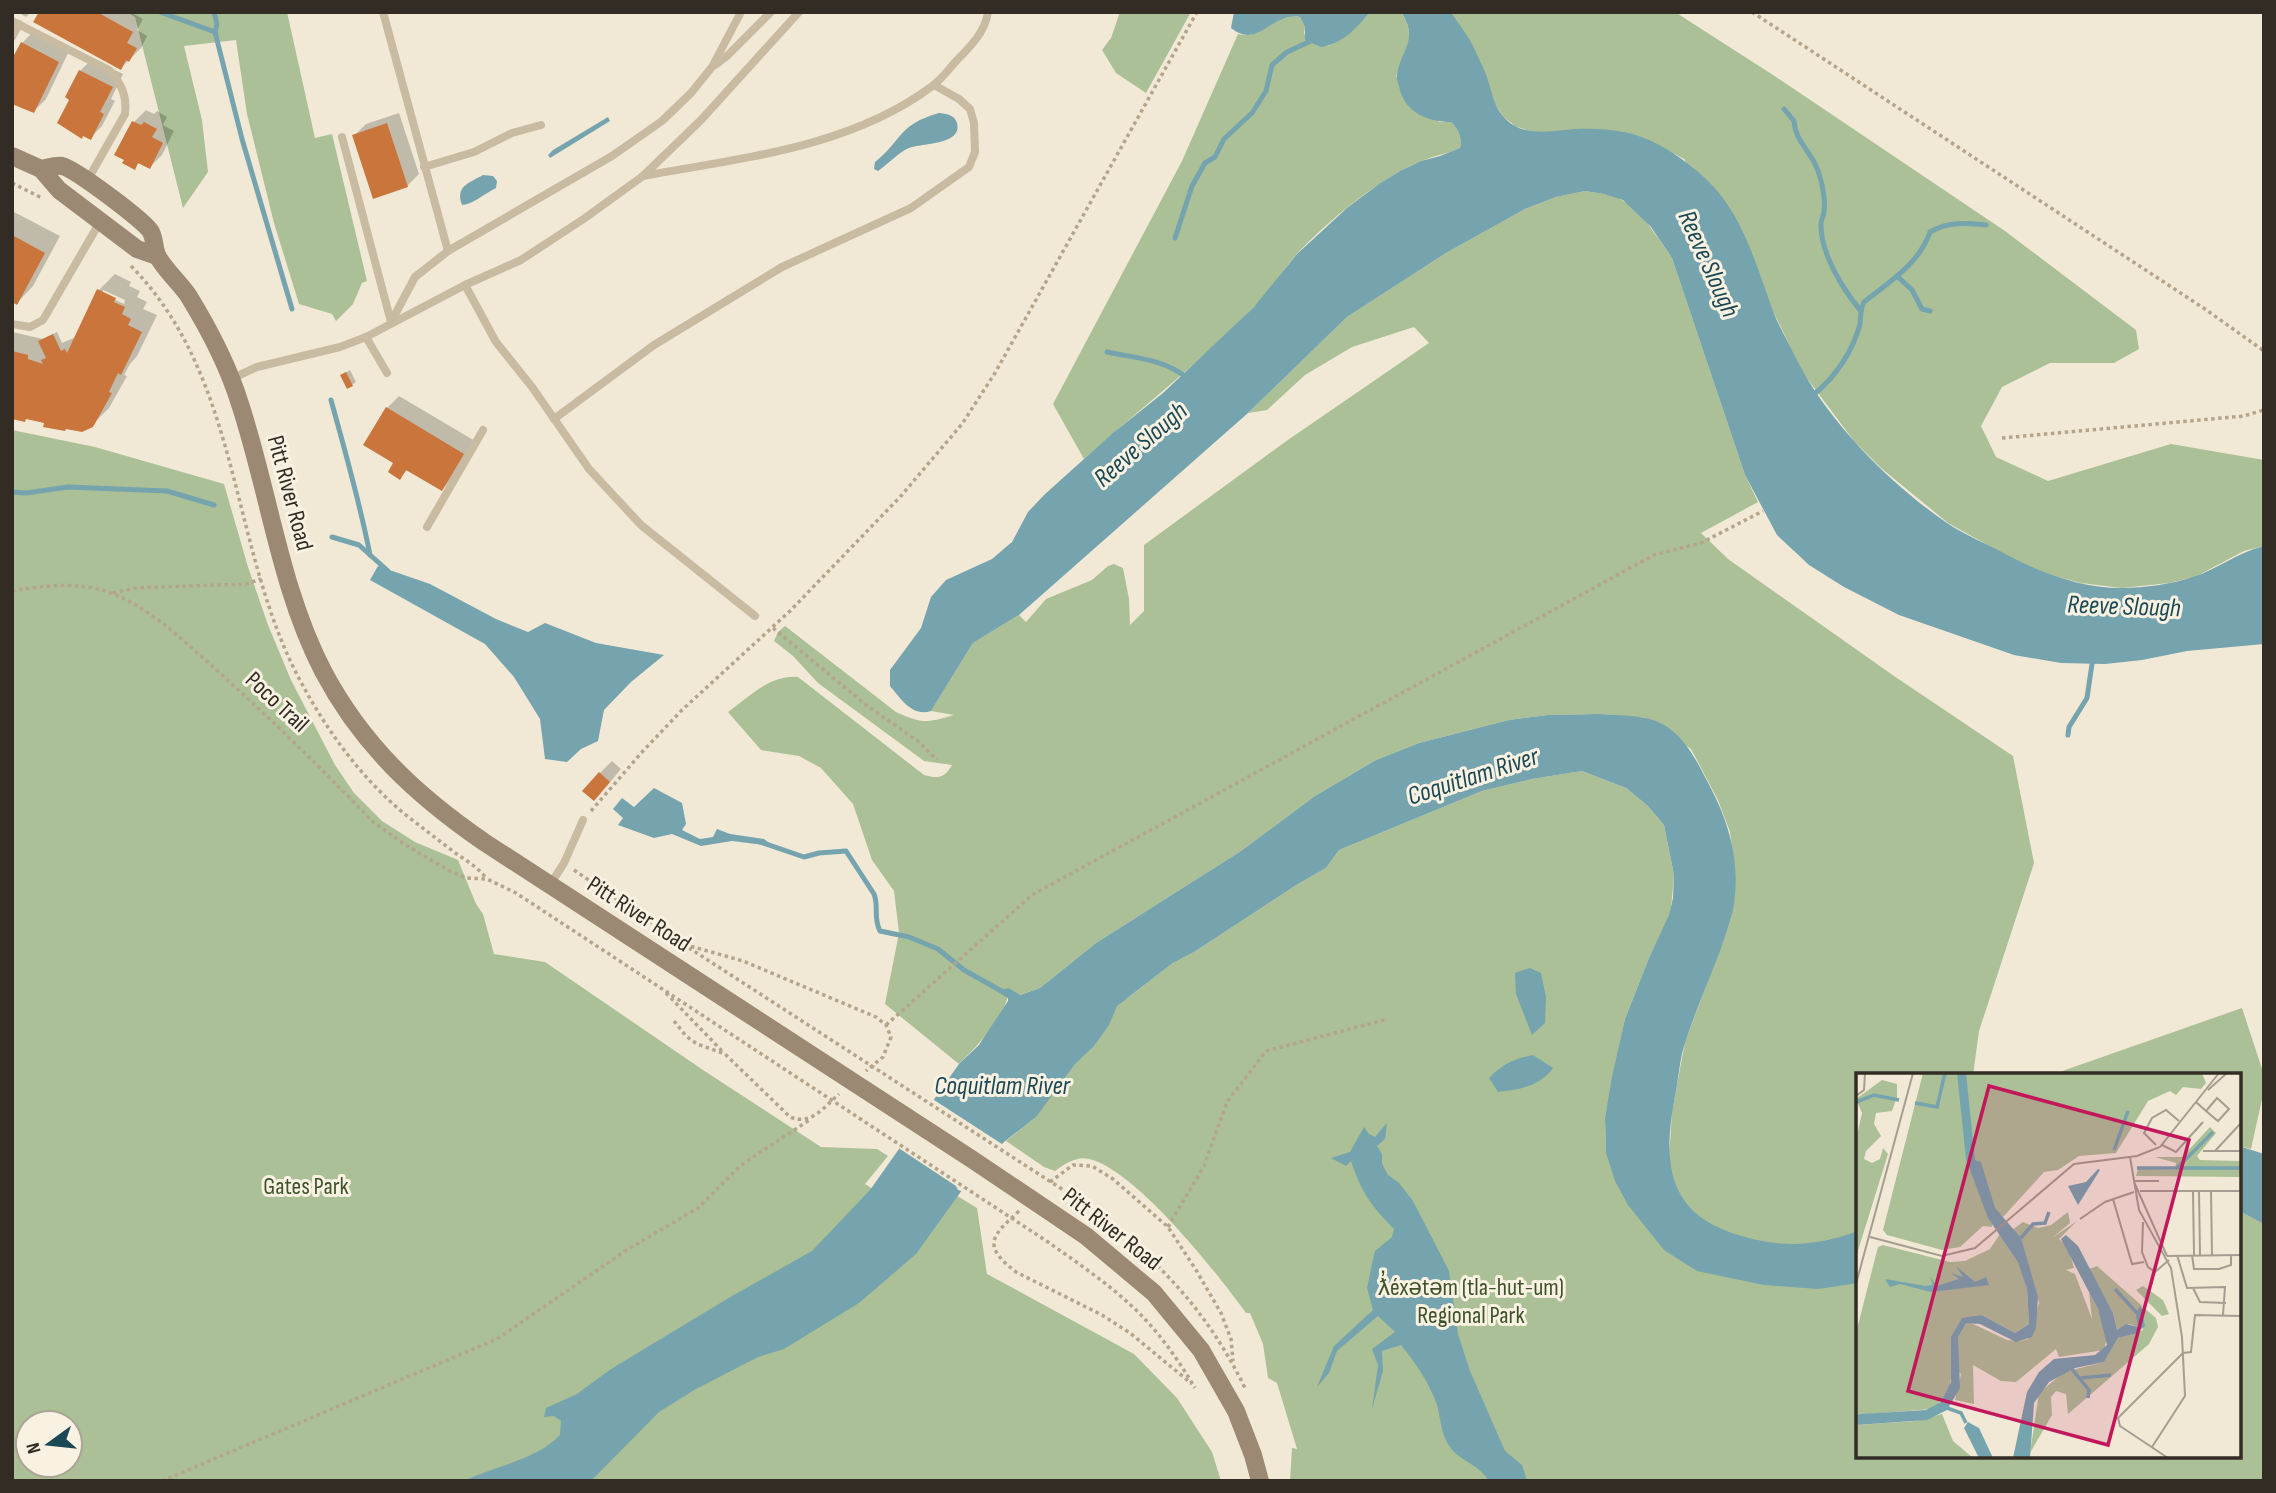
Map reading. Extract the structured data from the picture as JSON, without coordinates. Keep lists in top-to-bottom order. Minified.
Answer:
{"streets":{"main road":["Pitt River Road"],"path":["Poco Trail"]},"water":["Reeve Slough","Coquitlam River"],"parks":["Gates Park","ƛ̓éxətəm (tla-hut-um) Regional Park"],"north":"left"}
